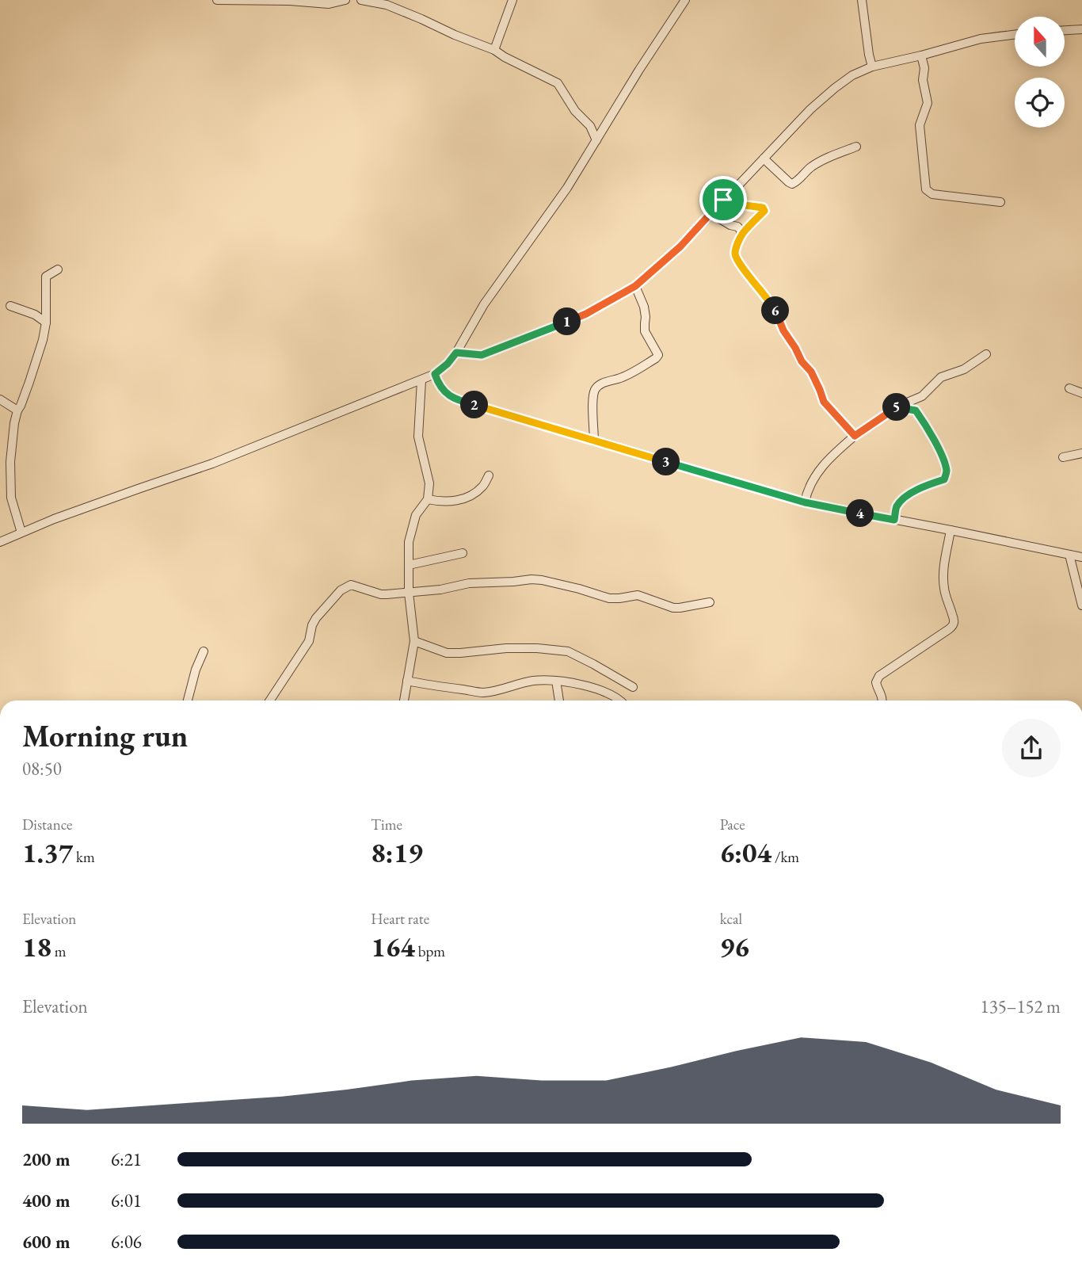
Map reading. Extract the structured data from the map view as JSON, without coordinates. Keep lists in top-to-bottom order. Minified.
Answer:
{"north":"top","page":{"pins":["6","1","2","5","3","4"],"heading":["Morning run","08:50"],"stats":[["Distance","1.37 km"],["Time","8:19"],["Pace","6:04 /km"],["Elevation","18 m"],["Heart rate","164 bpm"],["kcal","96"]],"chart":["Elevation","135–152 m"],"list":[{"name":"200 m","note":"6:21"},{"name":"400 m","note":"6:01"},{"name":"600 m","note":"6:06"}]}}
